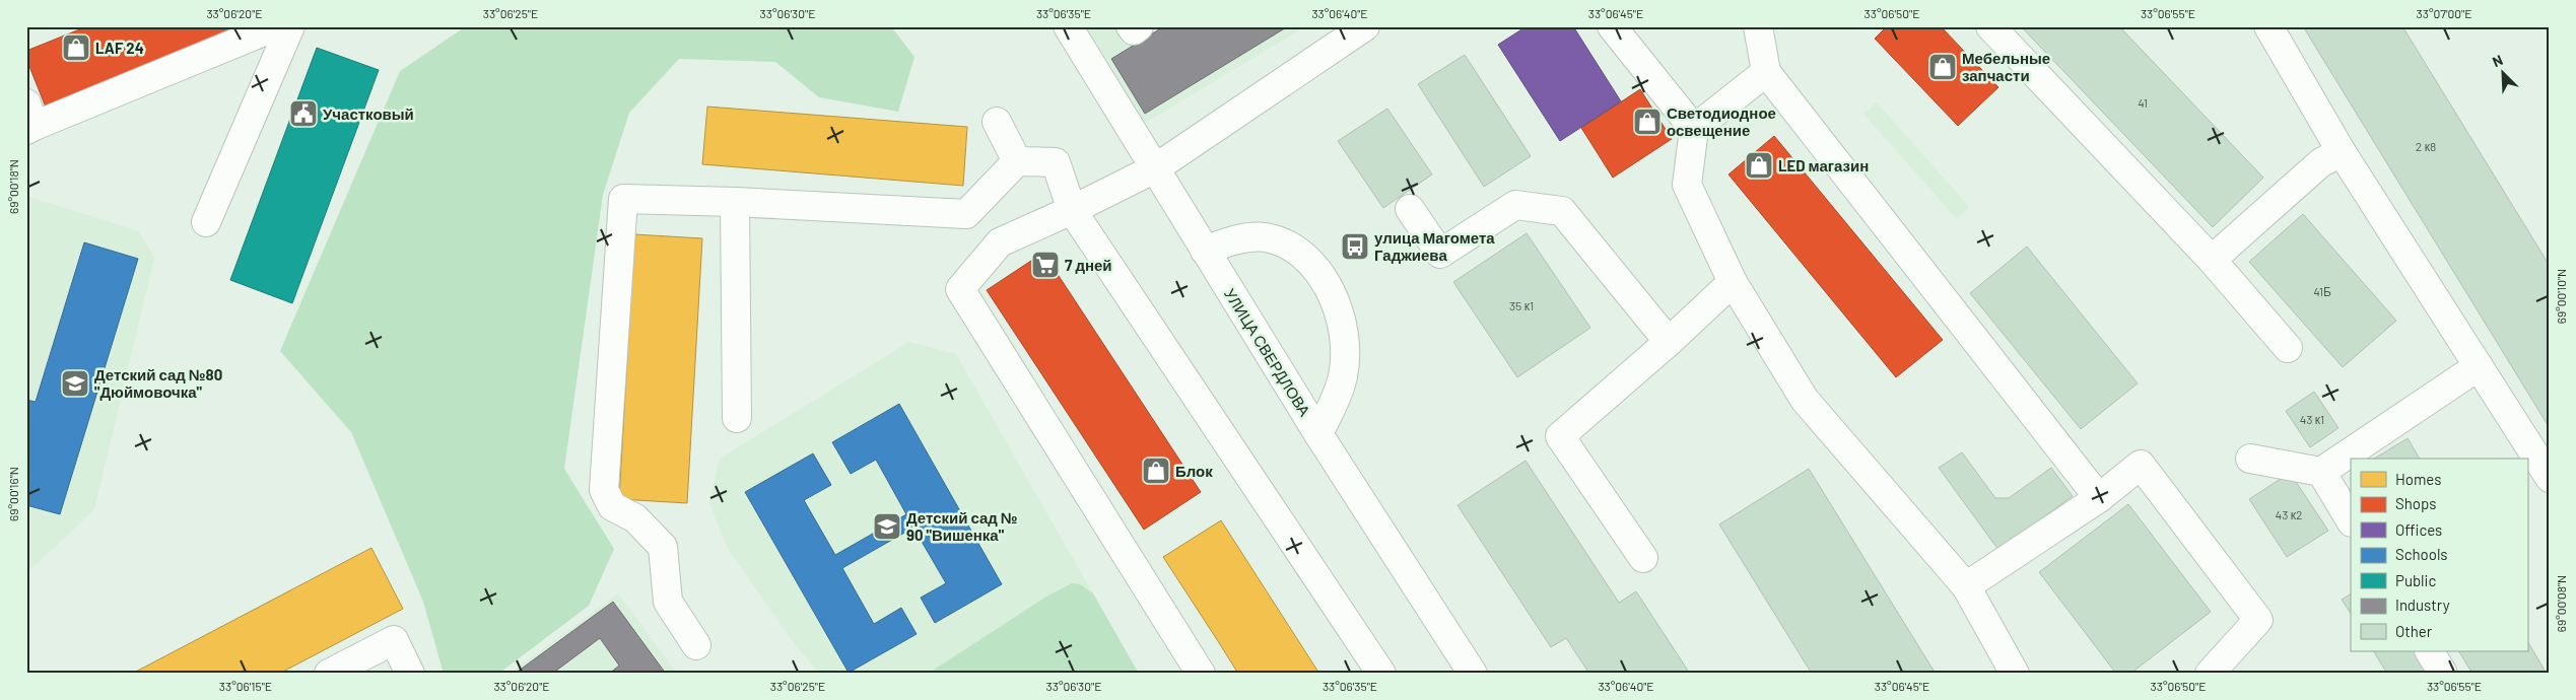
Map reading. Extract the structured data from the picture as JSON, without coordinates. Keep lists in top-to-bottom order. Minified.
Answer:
{"streets":{"street":["УЛИЦА СВЕРДЛОВА"]},"places":{"shop":["LAF 24","Мебельные запчасти","Светодиодное освещение","LED магазин","Блок"],"public building":["Участковый"],"bus stop":["улица Магомета Гаджиева"],"supermarket":["7 дней"],"school or university":["Детский сад №80 \"Дюймовочка\"","Детский сад № 90 \"Вишенка\""]},"house_numbers":["41","2 к8","41Б","35 к1","43 к1","43 к2"],"legend":["Homes","Shops","Offices","Schools","Public","Industry","Other"],"north":"top left","coordinates":["33°06'20\"E","33°06'25\"E","33°06'30\"E","33°06'35\"E","33°06'40\"E","33°06'45\"E","33°06'50\"E","33°06'55\"E","33°07'00\"E","69°00'18\"N","69°00'10\"N","69°00'16\"N","69°00'08\"N","33°06'15\"E"]}
